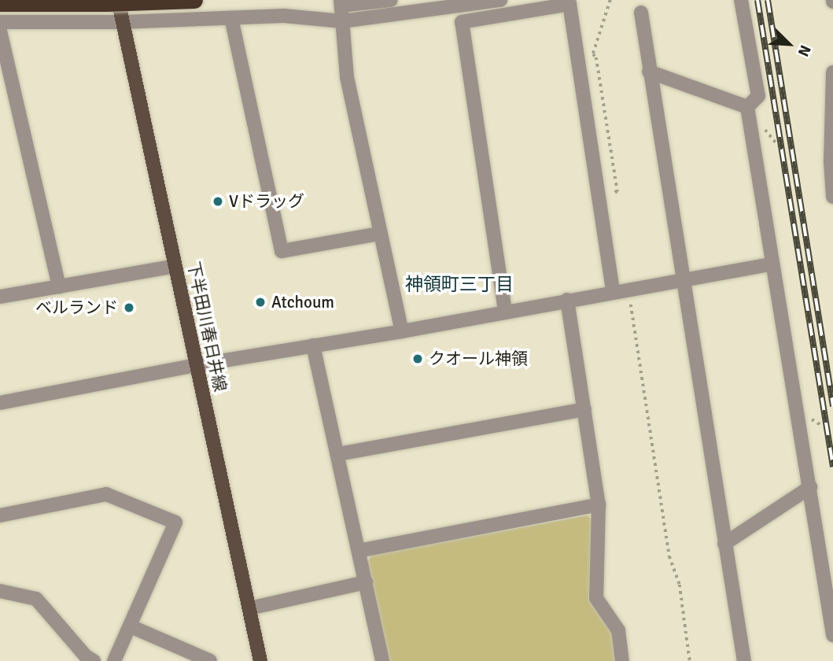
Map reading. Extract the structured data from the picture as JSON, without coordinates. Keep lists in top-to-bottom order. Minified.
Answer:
{"streets":{"main road":["下半田川春日井線"]},"districts":["神領町三丁目"],"places":["Vドラッグ","Atchoum","ベルランド","クオール神領"],"north":"bottom right"}
